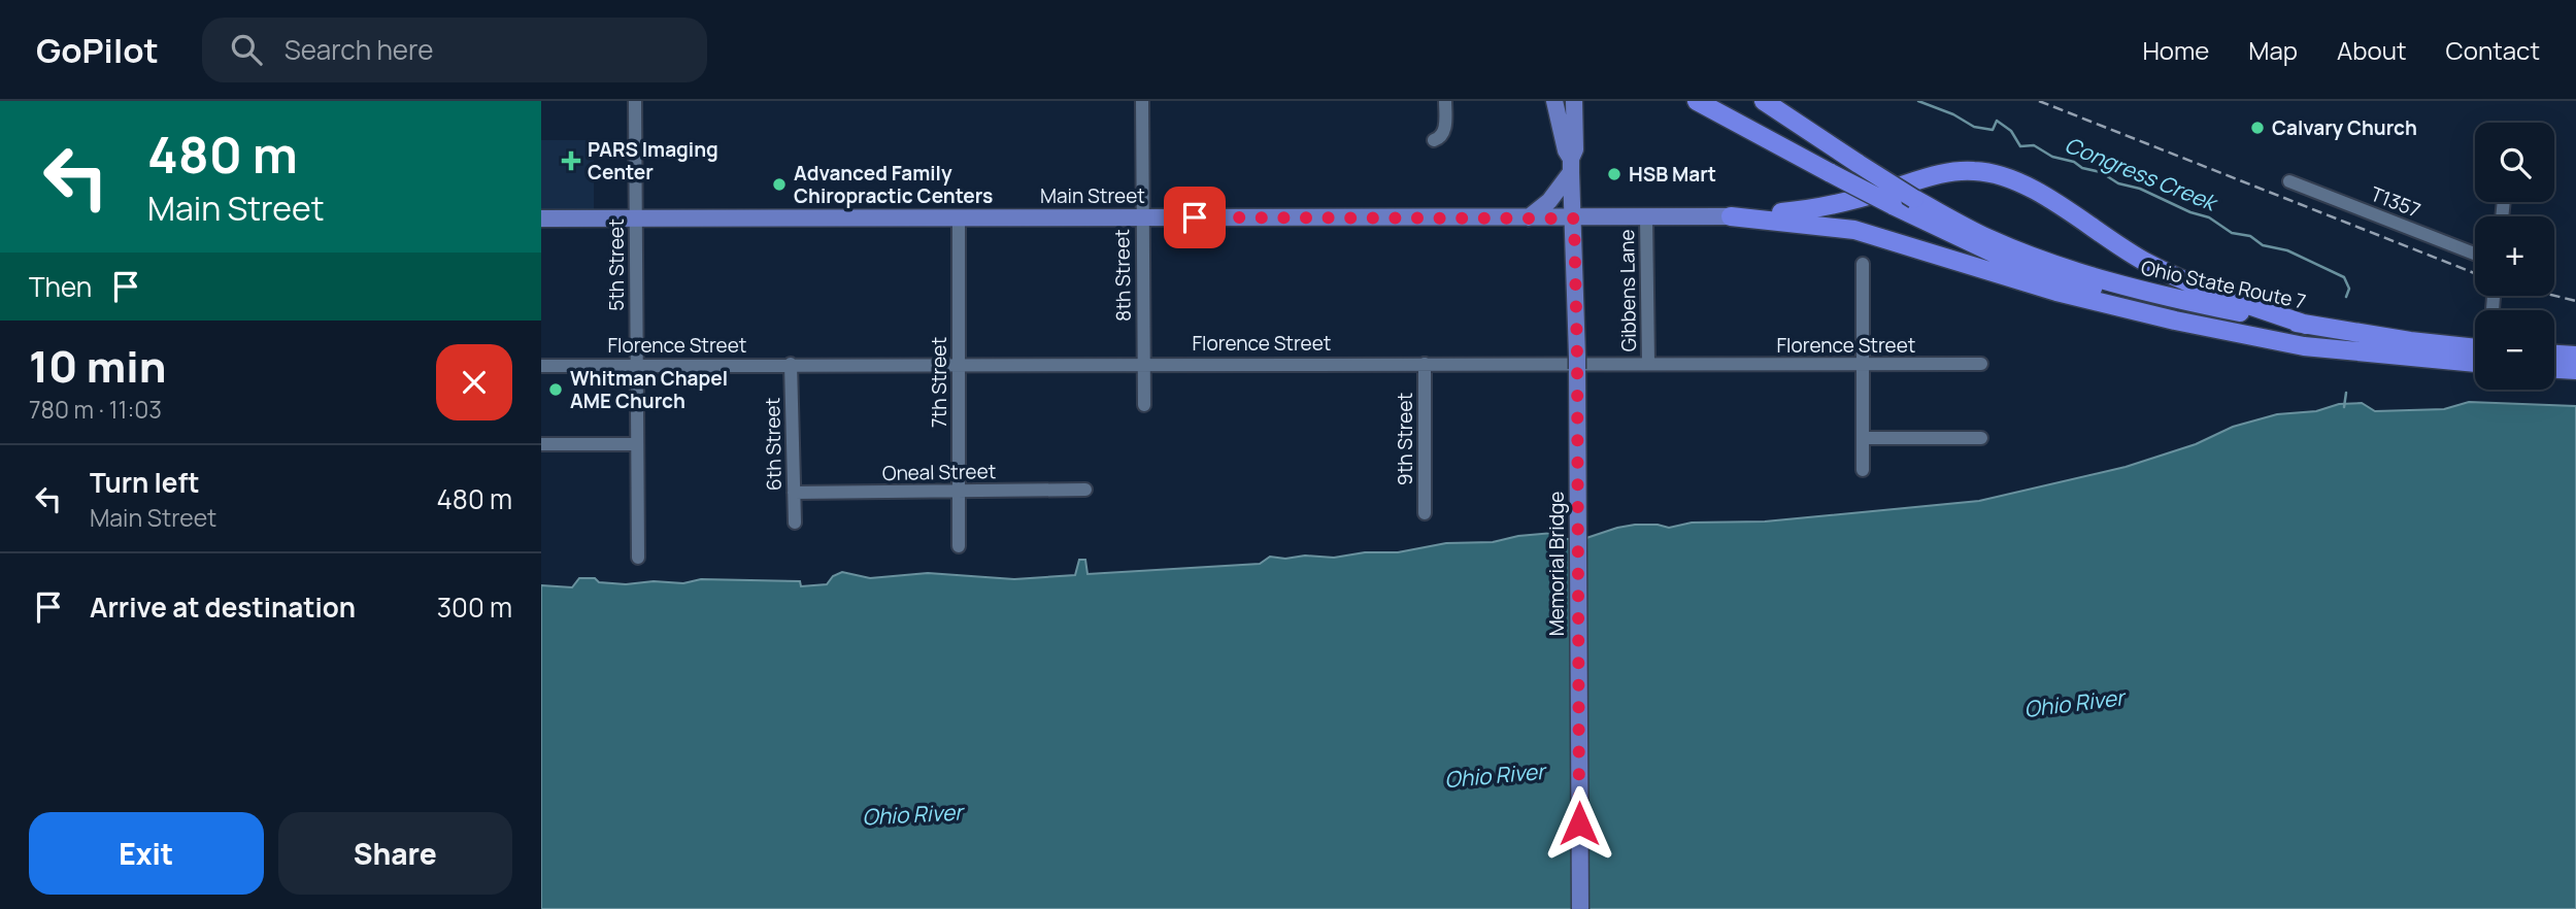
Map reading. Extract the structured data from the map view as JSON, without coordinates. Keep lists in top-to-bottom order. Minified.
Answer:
{"streets":{"highway":["Ohio State Route 7"],"main road":["Main Street","Memorial Bridge"],"street":["T1357","5th Street","8th Street","Gibbens Lane","Florence Street","7th Street","9th Street","6th Street","Oneal Street"]},"crossings":[["Main Street","5th Street"],["Main Street","8th Street"],["Main Street","Gibbens Lane"],["Main Street","7th Street"],["Main Street","Memorial Bridge"],["5th Street","Florence Street"],["8th Street","Florence Street"],["Gibbens Lane","Florence Street"],["Florence Street","7th Street"],["Florence Street","9th Street"],["Florence Street","6th Street"],["7th Street","Oneal Street"],["6th Street","Oneal Street"]],"water":["Congress Creek","Ohio River"],"places":{"other":["Calvary Church","HSB Mart","Advanced Family Chiropractic Centers","Whitman Chapel AME Church"],"health":["PARS Imaging Center"]},"page":{"header":"GoPilot","search":"Search here","nav":["Home","Map","About","Contact"],"turn":["480 m","Main Street"],"map_buttons":["+","−"],"then":"Then","heading":["10 min","780 m · 11:03"],"list":[{"name":"Turn left","note":"Main Street","value":"480 m"},{"name":"Arrive at destination","value":"300 m"}],"buttons":["Exit","Share"]}}
